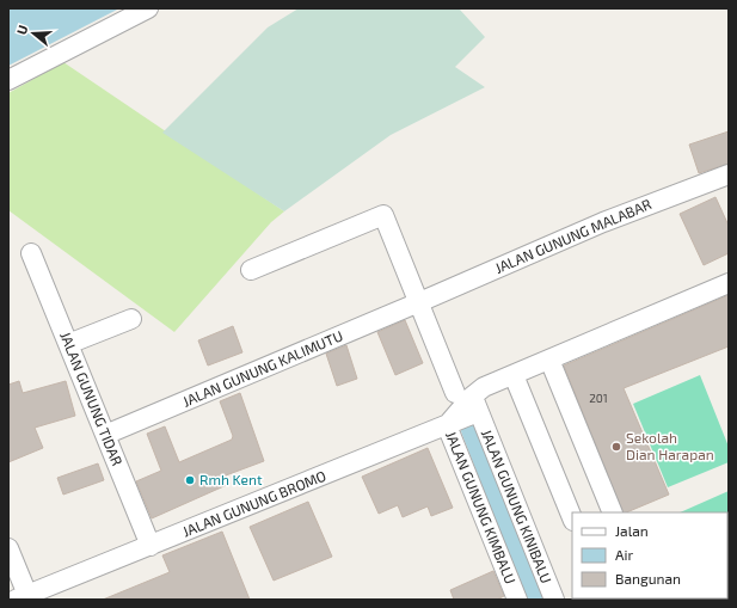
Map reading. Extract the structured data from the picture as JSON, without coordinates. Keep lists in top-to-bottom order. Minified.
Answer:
{"streets":{"street":["JALAN GUNUNG MALABAR","JALAN GUNUNG KALIMUTU","JALAN GUNUNG TIDAR","JALAN GUNUNG BROMO","JALAN GUNUNG KINIBALU","JALAN GUNUNG KIMBALU"]},"crossings":[["JALAN GUNUNG MALABAR","JALAN GUNUNG KALIMUTU"],["JALAN GUNUNG MALABAR","JALAN GUNUNG KINIBALU"],["JALAN GUNUNG KALIMUTU","JALAN GUNUNG TIDAR"],["JALAN GUNUNG KALIMUTU","JALAN GUNUNG KINIBALU"],["JALAN GUNUNG TIDAR","JALAN GUNUNG BROMO"],["JALAN GUNUNG BROMO","JALAN GUNUNG KIMBALU"],["JALAN GUNUNG KINIBALU","JALAN GUNUNG KIMBALU"]],"places":["Sekolah Dian Harapan","Rmh Kent"],"house_numbers":["201"],"legend":["Jalan","Air","Bangunan"],"north":"left"}
